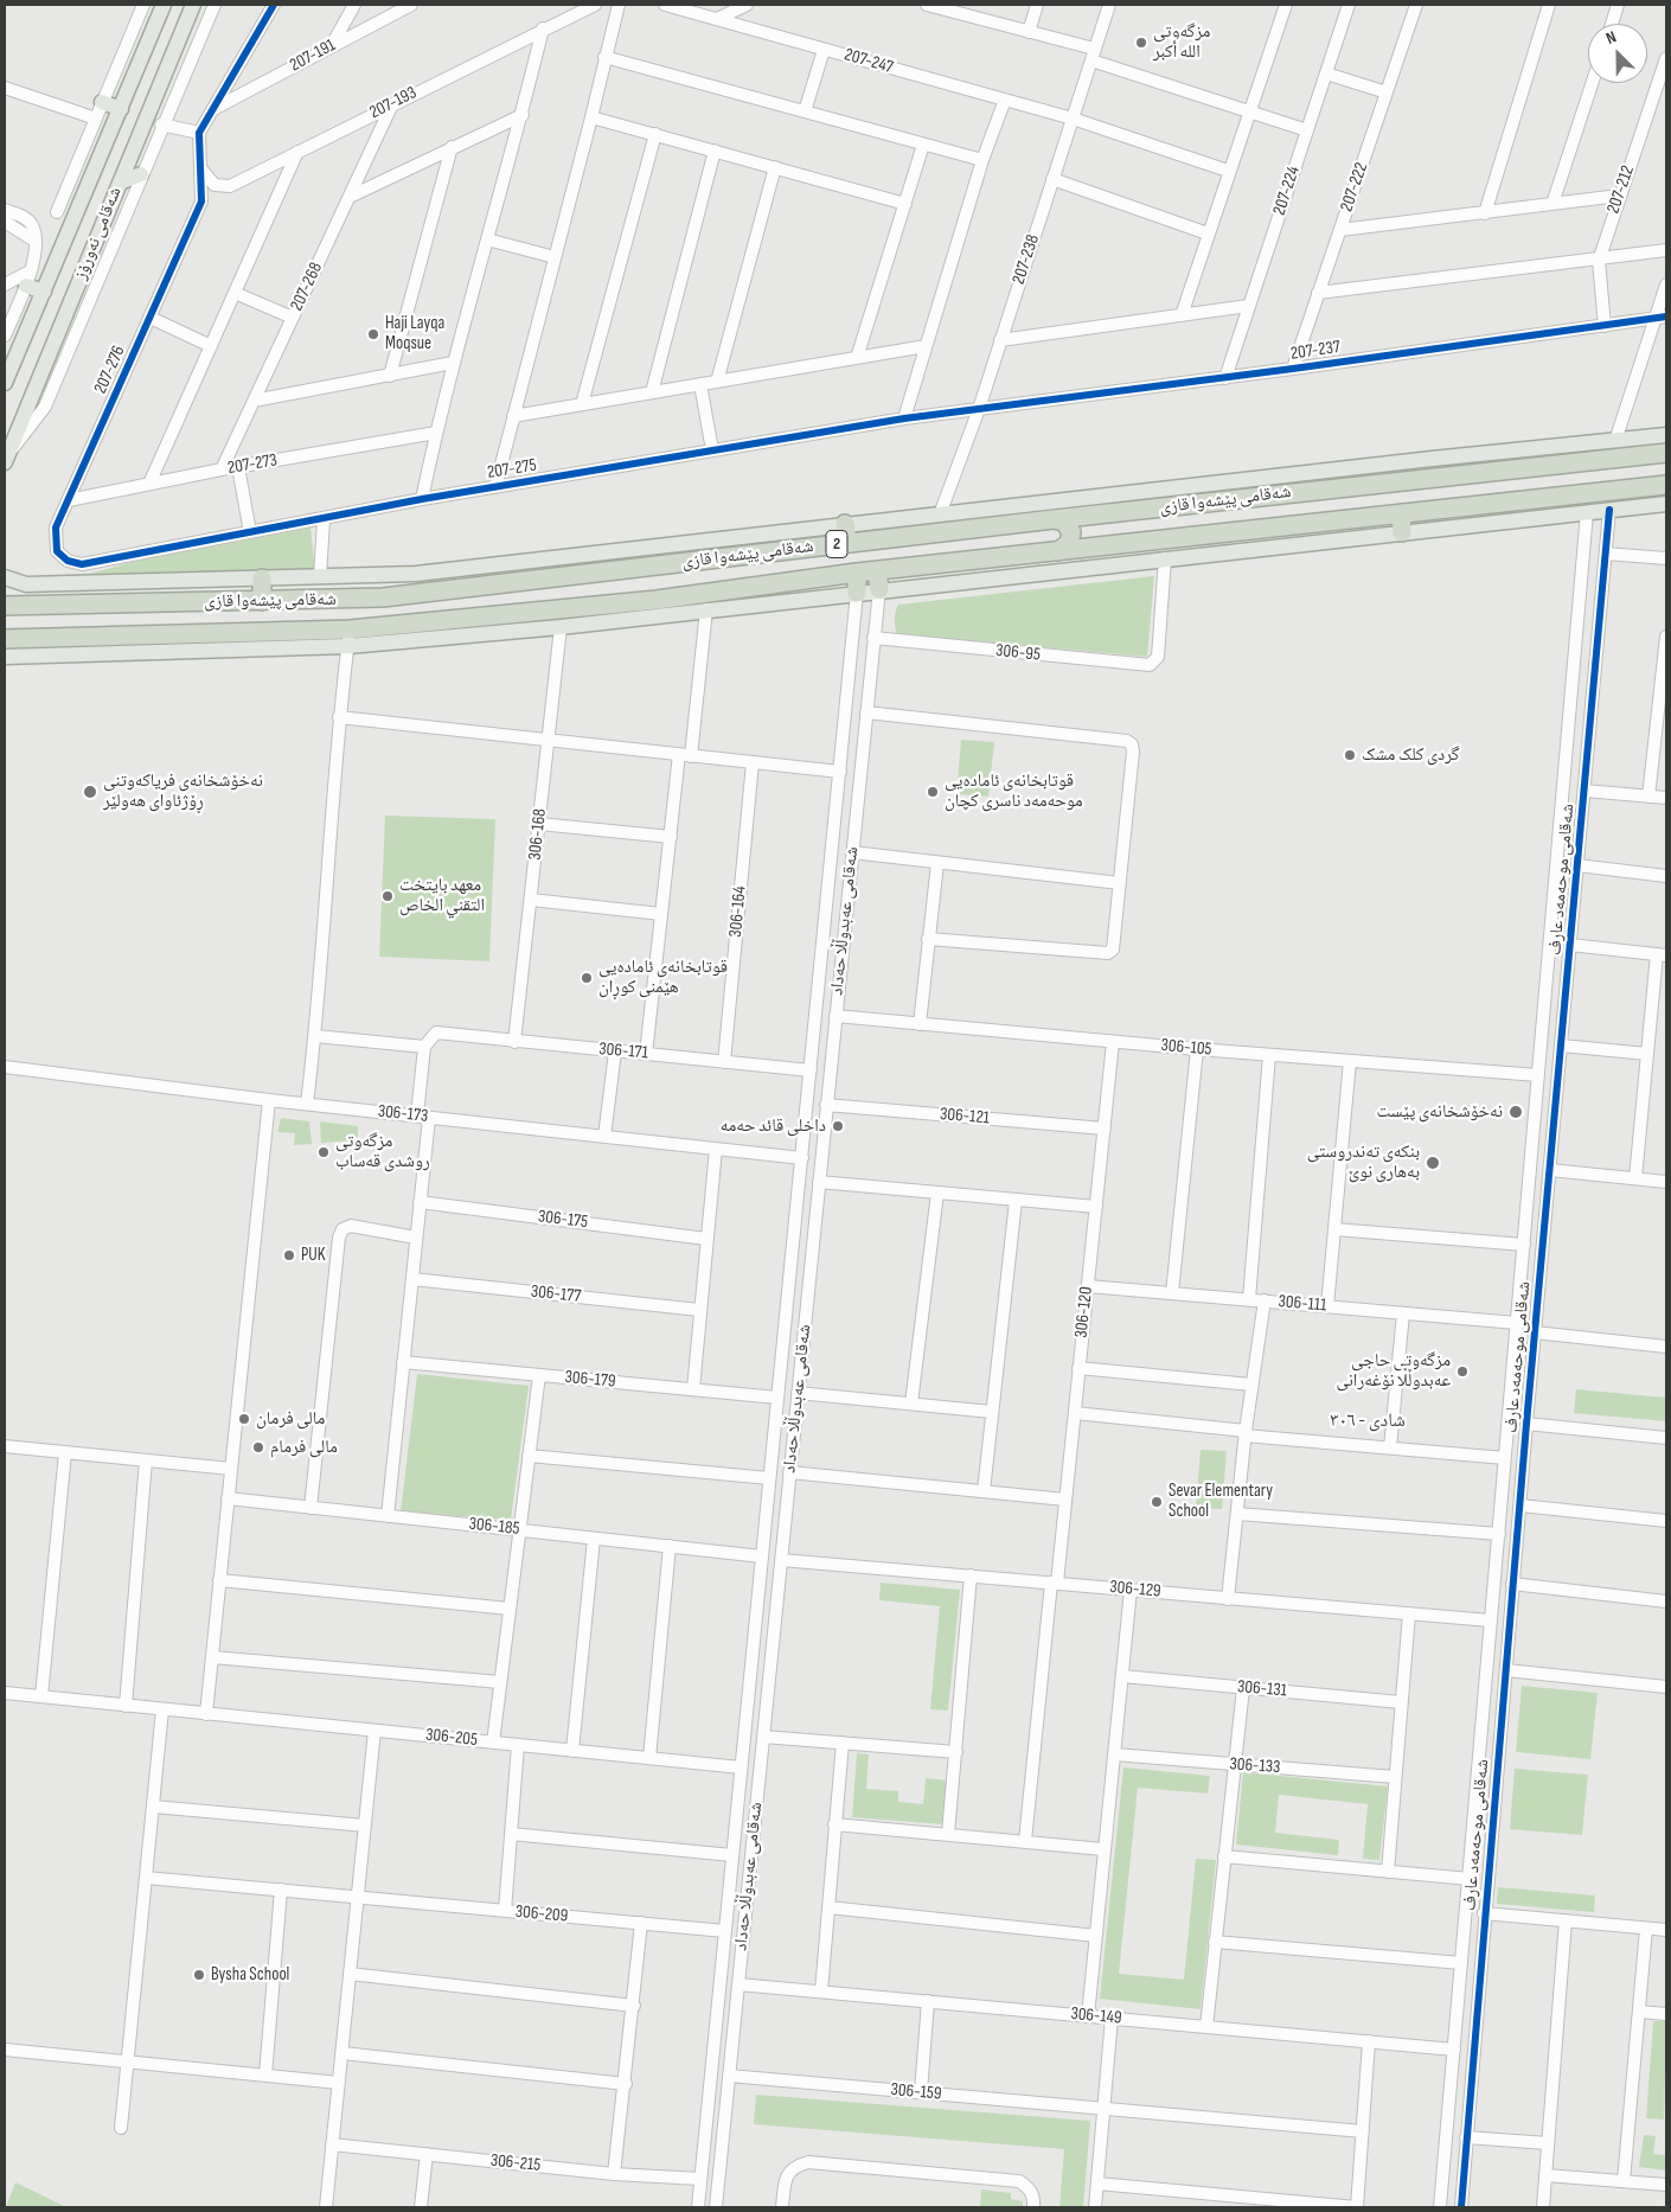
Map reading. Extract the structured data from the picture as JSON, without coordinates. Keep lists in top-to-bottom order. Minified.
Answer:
{"streets":{"highway":["شەقامی پێشەوا قازی","2"],"main road":["شەقامی نەورۆز"],"street":["207-191","207-247","207-193","207-222","207-212","207-224","207-238","207-268","207-237","207-276","207-273","207-275","306-95","306-168","شەقامی موحەمەد عارف","306-164","شەقامی عەبدوڵڵا حەداد","306-105","306-171","306-173","306-121","306-175","306-177","306-111","306-120","306-179","306-185","306-129","306-131","306-205","306-133","306-209","306-149","306-159","306-215"]},"crossings":[["207-247","207-238"],["207-193","207-268"],["207-193","207-276"],["207-222","207-237"],["207-212","207-237"],["207-224","207-237"],["207-238","207-237"],["207-238","207-275"],["207-268","207-273"],["207-237","207-275"],["207-276","207-273"],["207-276","207-275"],["شەقامی پێشەوا قازی","306-168"],["306-95","شەقامی عەبدوڵڵا حەداد"],["306-168","306-171"],["شەقامی موحەمەد عارف","306-105"],["شەقامی موحەمەد عارف","306-111"],["شەقامی موحەمەد عارف","306-129"],["شەقامی موحەمەد عارف","306-149"],["306-164","306-171"],["شەقامی عەبدوڵڵا حەداد","306-105"],["شەقامی عەبدوڵڵا حەداد","306-171"],["شەقامی عەبدوڵڵا حەداد","306-173"],["شەقامی عەبدوڵڵا حەداد","306-121"],["شەقامی عەبدوڵڵا حەداد","306-179"],["شەقامی عەبدوڵڵا حەداد","306-185"],["شەقامی عەبدوڵڵا حەداد","306-129"],["شەقامی عەبدوڵڵا حەداد","306-205"],["شەقامی عەبدوڵڵا حەداد","306-209"],["شەقامی عەبدوڵڵا حەداد","306-149"],["شەقامی عەبدوڵڵا حەداد","306-159"],["شەقامی عەبدوڵڵا حەداد","306-215"],["306-105","306-120"],["306-121","306-120"],["306-111","306-120"],["306-120","306-129"]],"districts":["شادی - ٣٠٦"],"places":["مزگەوتی الله أكبر","Haji Layqa Moqsue","گردی کلک مشک","نەخۆشخانەی فریاکەوتنی ڕۆژئاوای هەولێر","قوتابخانەی ئامادەیی موحەمەد ناسری کچان","معهد بايتخت التقني الخاص","قوتابخانەی ئامادەیی هێمنی کوڕان","نەخۆشخانەی پێست","داخلی قائد حەمە","مزگەوتی روشدی قەساب","بنکەی تەندروستی بەهاری نوێ","PUK","مزگەوتی حاجی عەبدوڵڵا نۆغەرانی","مالى فرمان","مالى فرمام","Sevar Elementary School","Bysha School"],"north":"top left"}
